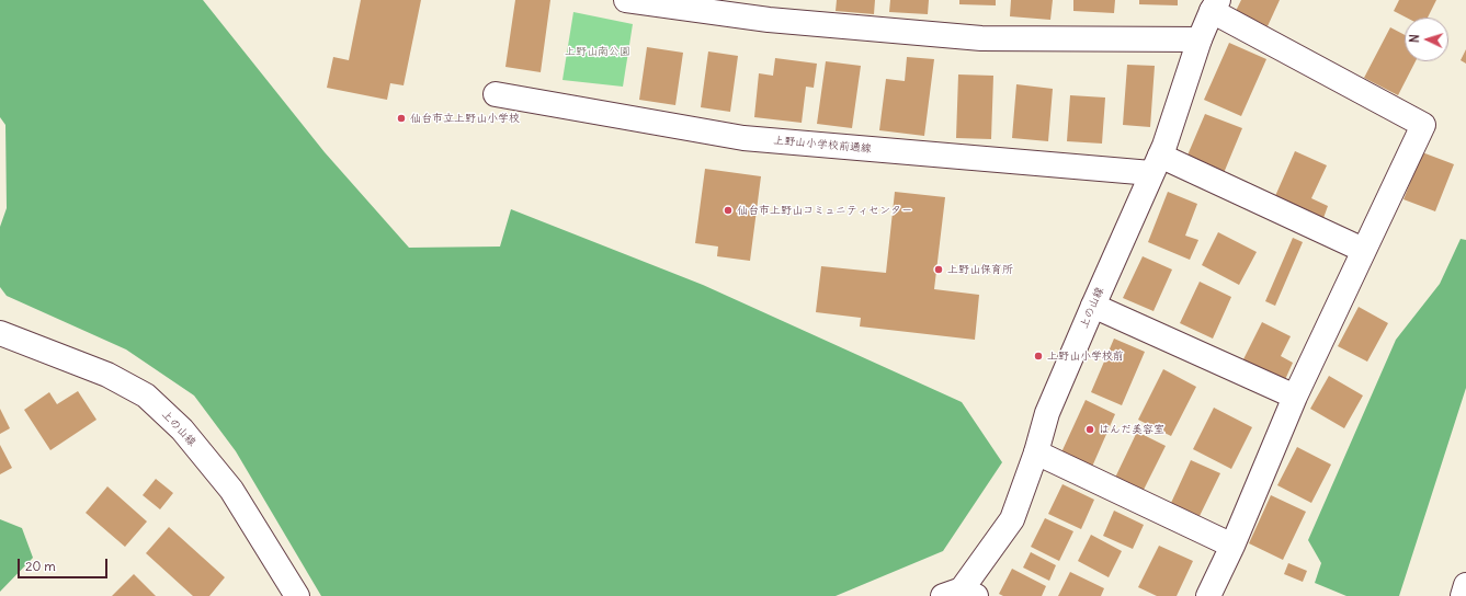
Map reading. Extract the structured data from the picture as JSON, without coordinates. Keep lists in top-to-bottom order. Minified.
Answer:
{"streets":{"street":["上野山小学校前通線","上の山線"]},"crossings":[["上野山小学校前通線","上の山線"]],"parks":["上野山南公園"],"places":["仙台市立上野山小学校","仙台市上野山コミュニティセンター","上野山保育所","上野山小学校前","はんだ美容室"],"scale_bar":"20 m","north":"left"}
